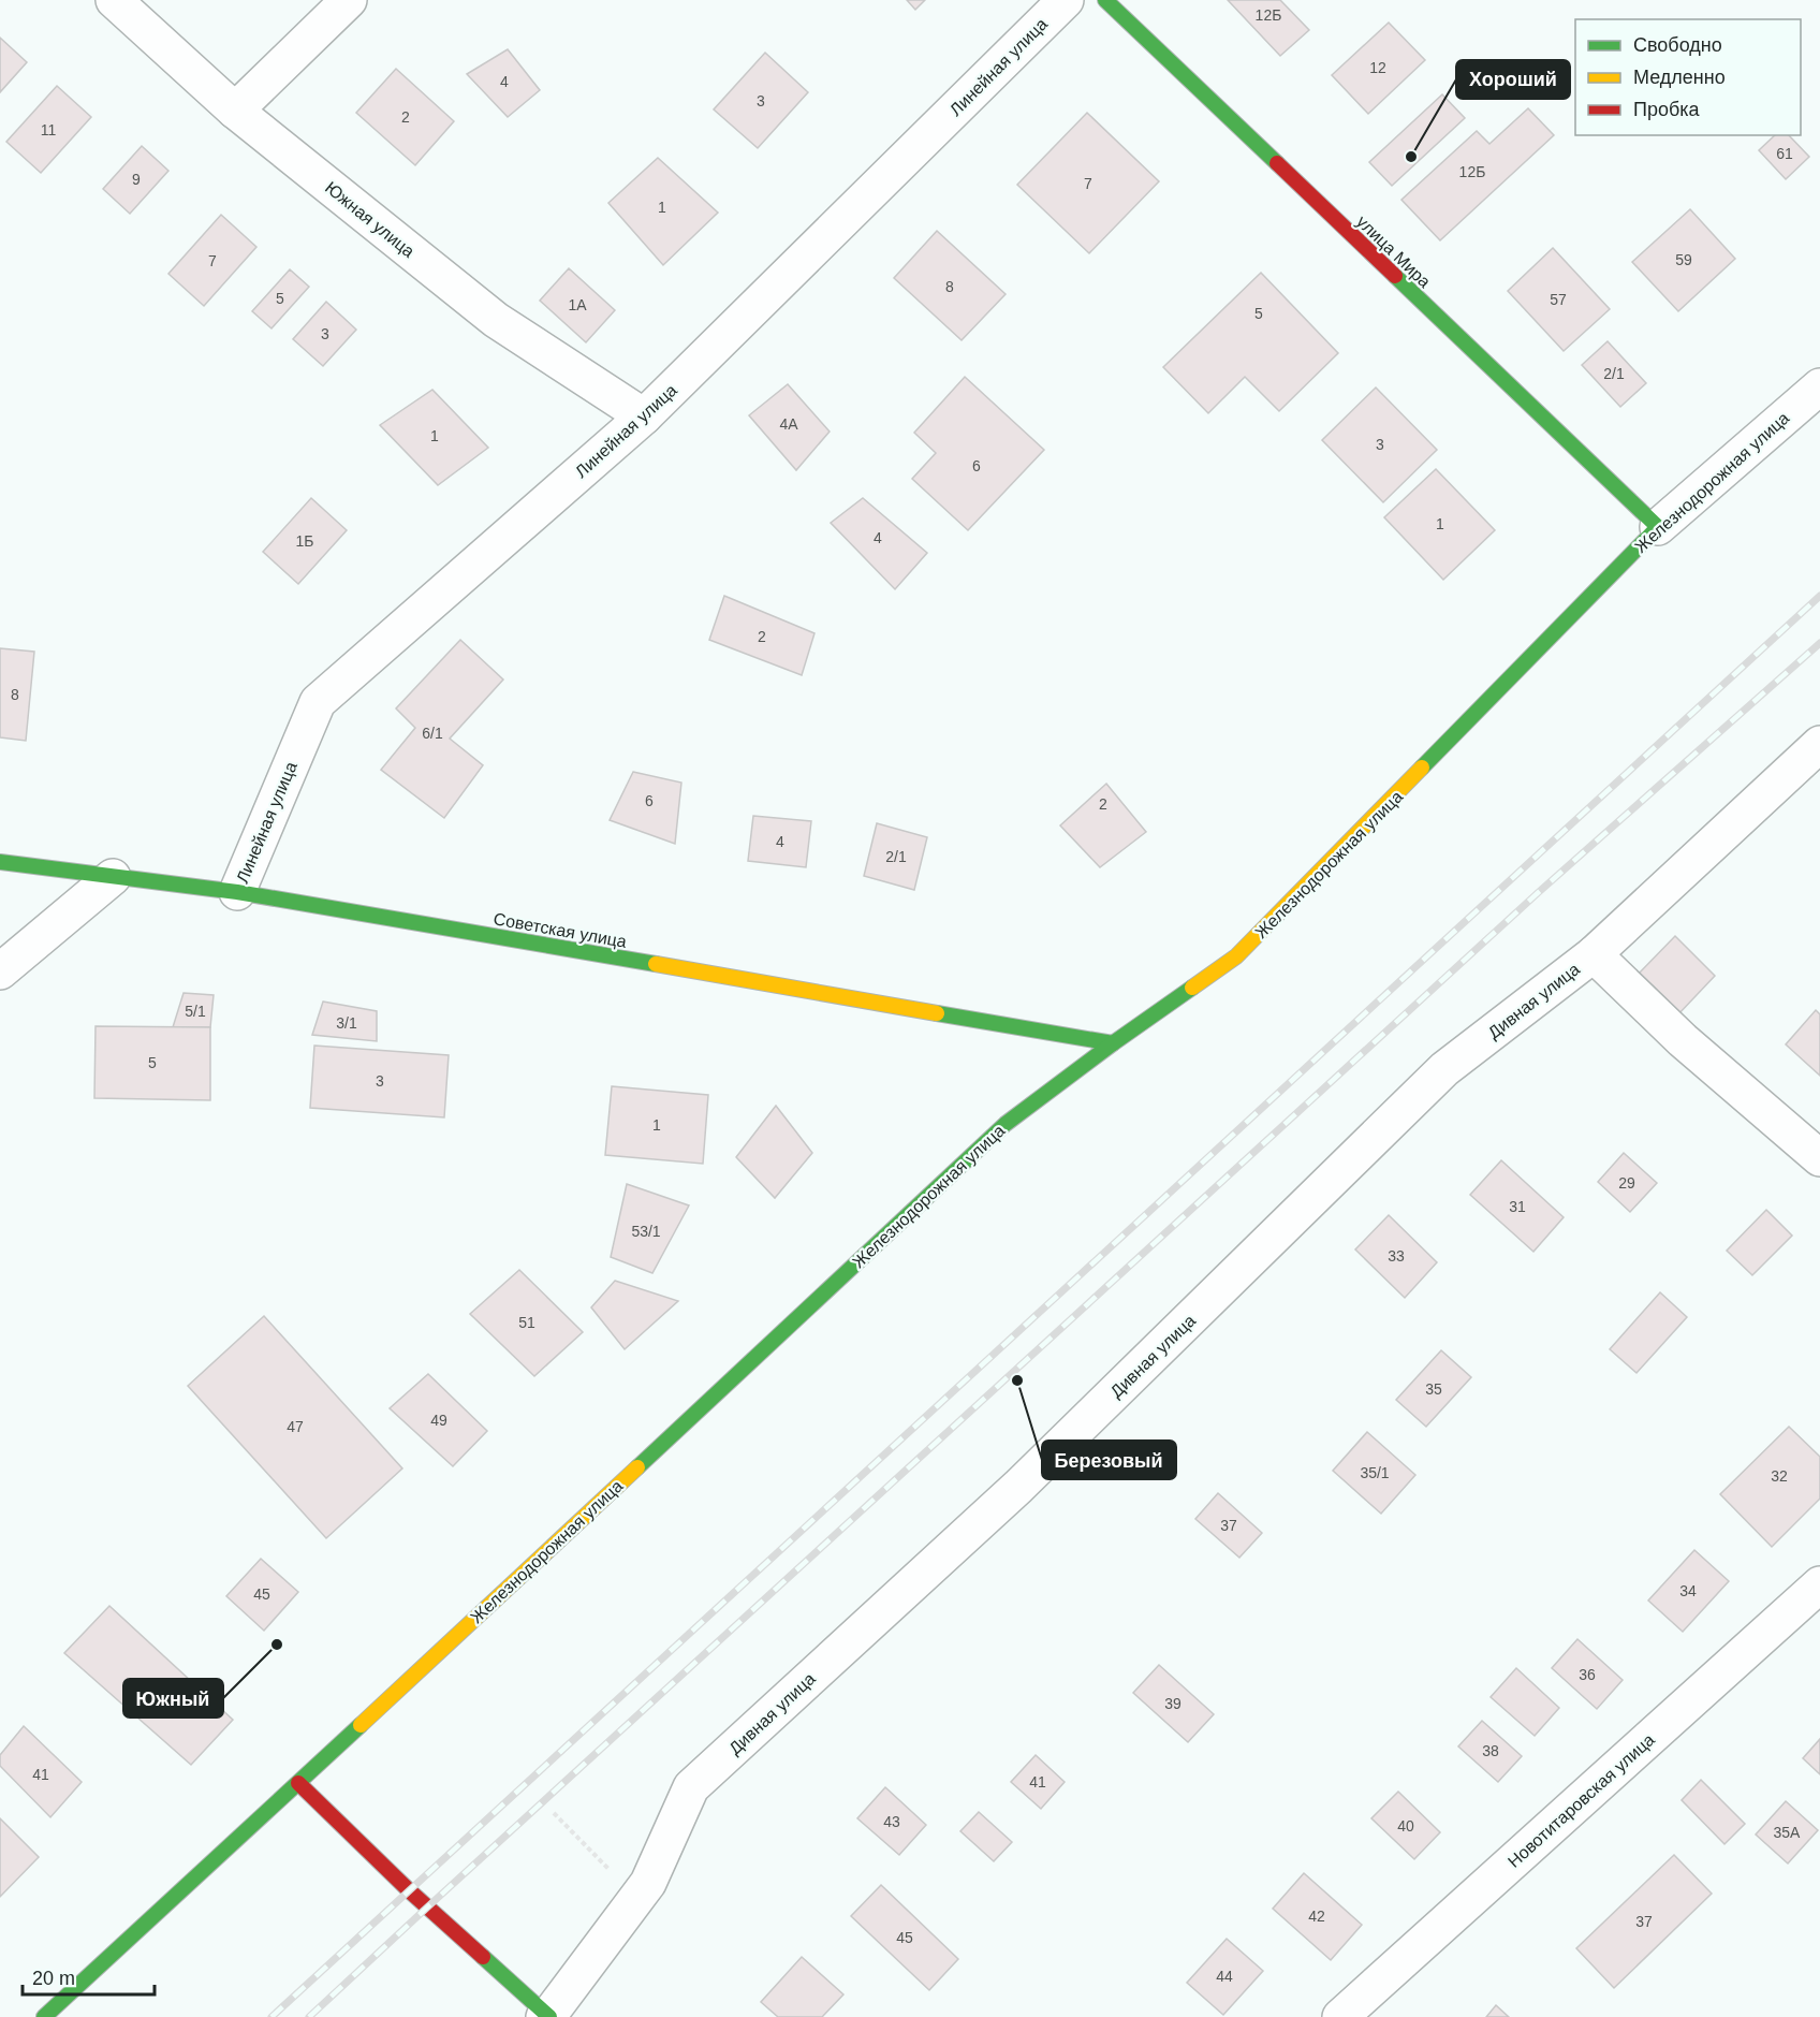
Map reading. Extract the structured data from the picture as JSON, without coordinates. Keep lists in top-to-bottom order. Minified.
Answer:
{"streets":{"street":["Линейная улица","Южная улица","улица Мира","Железнодорожная улица","Советская улица","Дивная улица","Новотитаровская улица"]},"crossings":[["Линейная улица","Южная улица"],["Линейная улица","Советская улица"],["улица Мира","Железнодорожная улица"],["Железнодорожная улица","Советская улица"]],"places":["Хороший","Березовый","Южный"],"house_numbers":["12Б","12","4","3","2","11","61","12Б","9","7","1","59","7","8","5","57","1А","5","3","2/1","4А","1","3","6","1","4","1Б","2","8","6/1","6","2","4","2/1","5/1","3/1","5","3","1","29","31","53/1","33","51","35","49","47","35/1","32","37","34","45","36","39","38","41","41","43","40","35А","42","37","45","44"],"legend":["Свободно","Медленно","Пробка"],"scale_bar":"20 m"}
